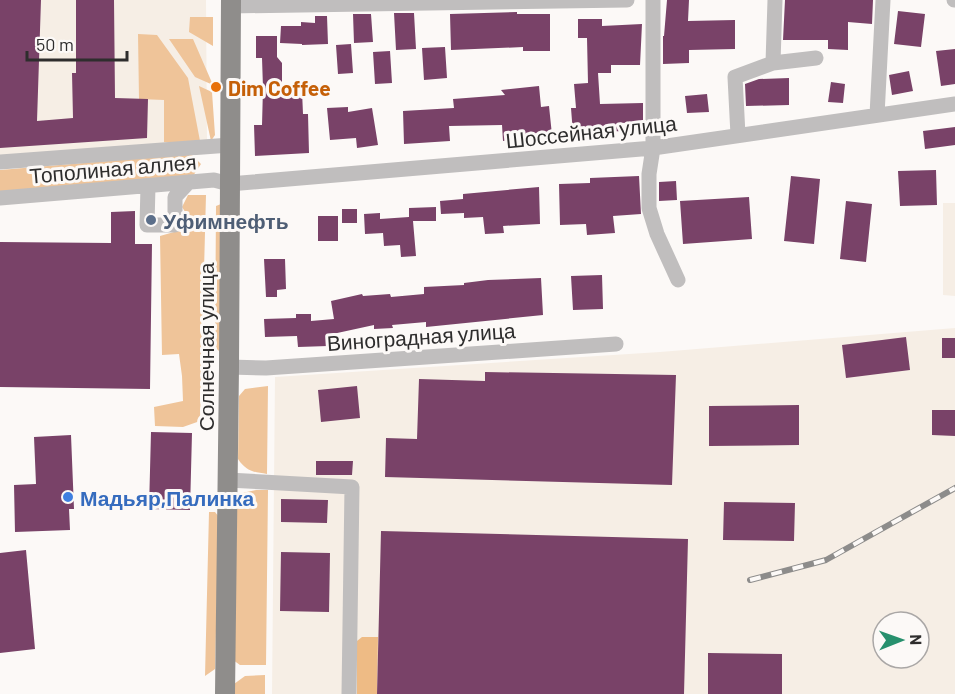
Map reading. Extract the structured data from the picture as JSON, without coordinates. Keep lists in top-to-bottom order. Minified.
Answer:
{"streets":{"main road":["Солнечная улица"],"street":["Шоссейная улица","Тополиная аллея","Виноградная улица"]},"crossings":[["Шоссейная улица","Тополиная аллея"],["Шоссейная улица","Солнечная улица"],["Тополиная аллея","Солнечная улица"],["Виноградная улица","Солнечная улица"]],"places":["Dim Coffee","Уфимнефть","Мадьяр,Палинка"],"scale_bar":"50 m","north":"right"}
